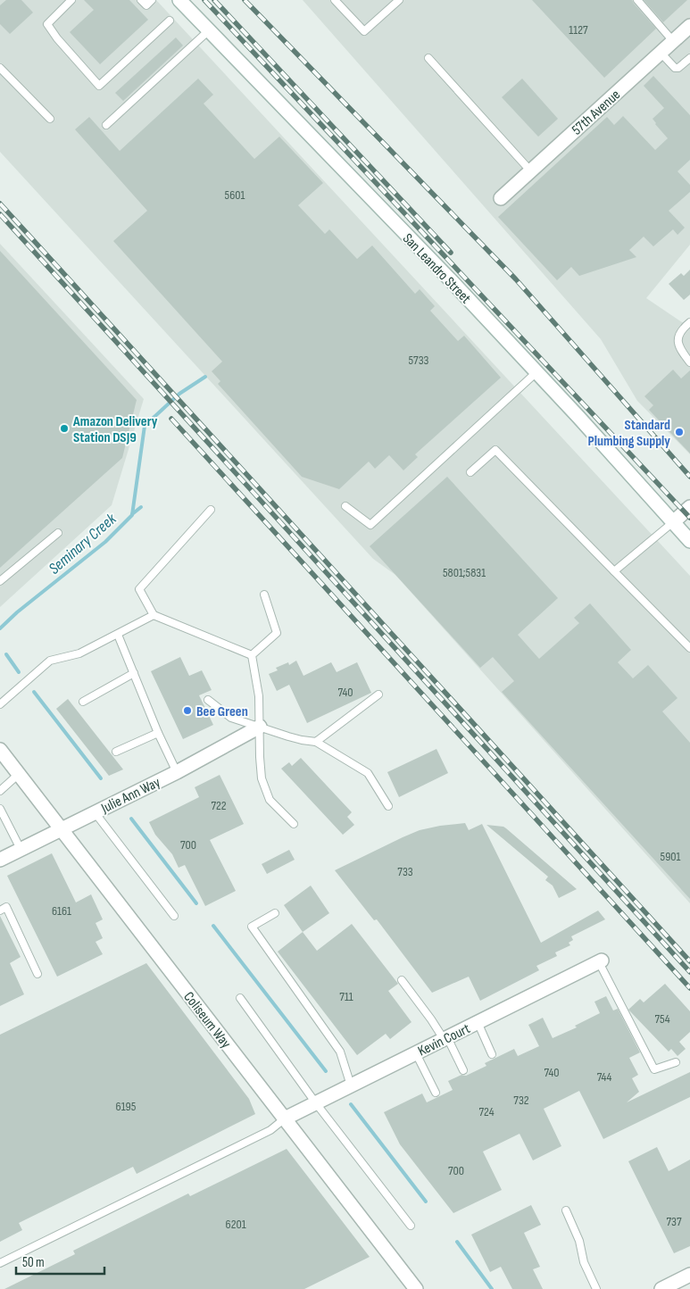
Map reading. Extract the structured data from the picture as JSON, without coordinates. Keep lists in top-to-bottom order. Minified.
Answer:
{"streets":{"street":["57th Avenue","San Leandro Street","Julie Ann Way","Coliseum Way","Kevin Court"]},"crossings":[["Julie Ann Way","Coliseum Way"],["Coliseum Way","Kevin Court"]],"water":["Seminary Creek"],"places":["Amazon Delivery Station DSJ9","Standard Plumbing Supply","Bee Green"],"house_numbers":["1127","5601","5733","5801;5831","740","722","700","5901","733","6161","711","754","740","744","732","6195","724","700","737","6201"],"scale_bar":"50 m"}
